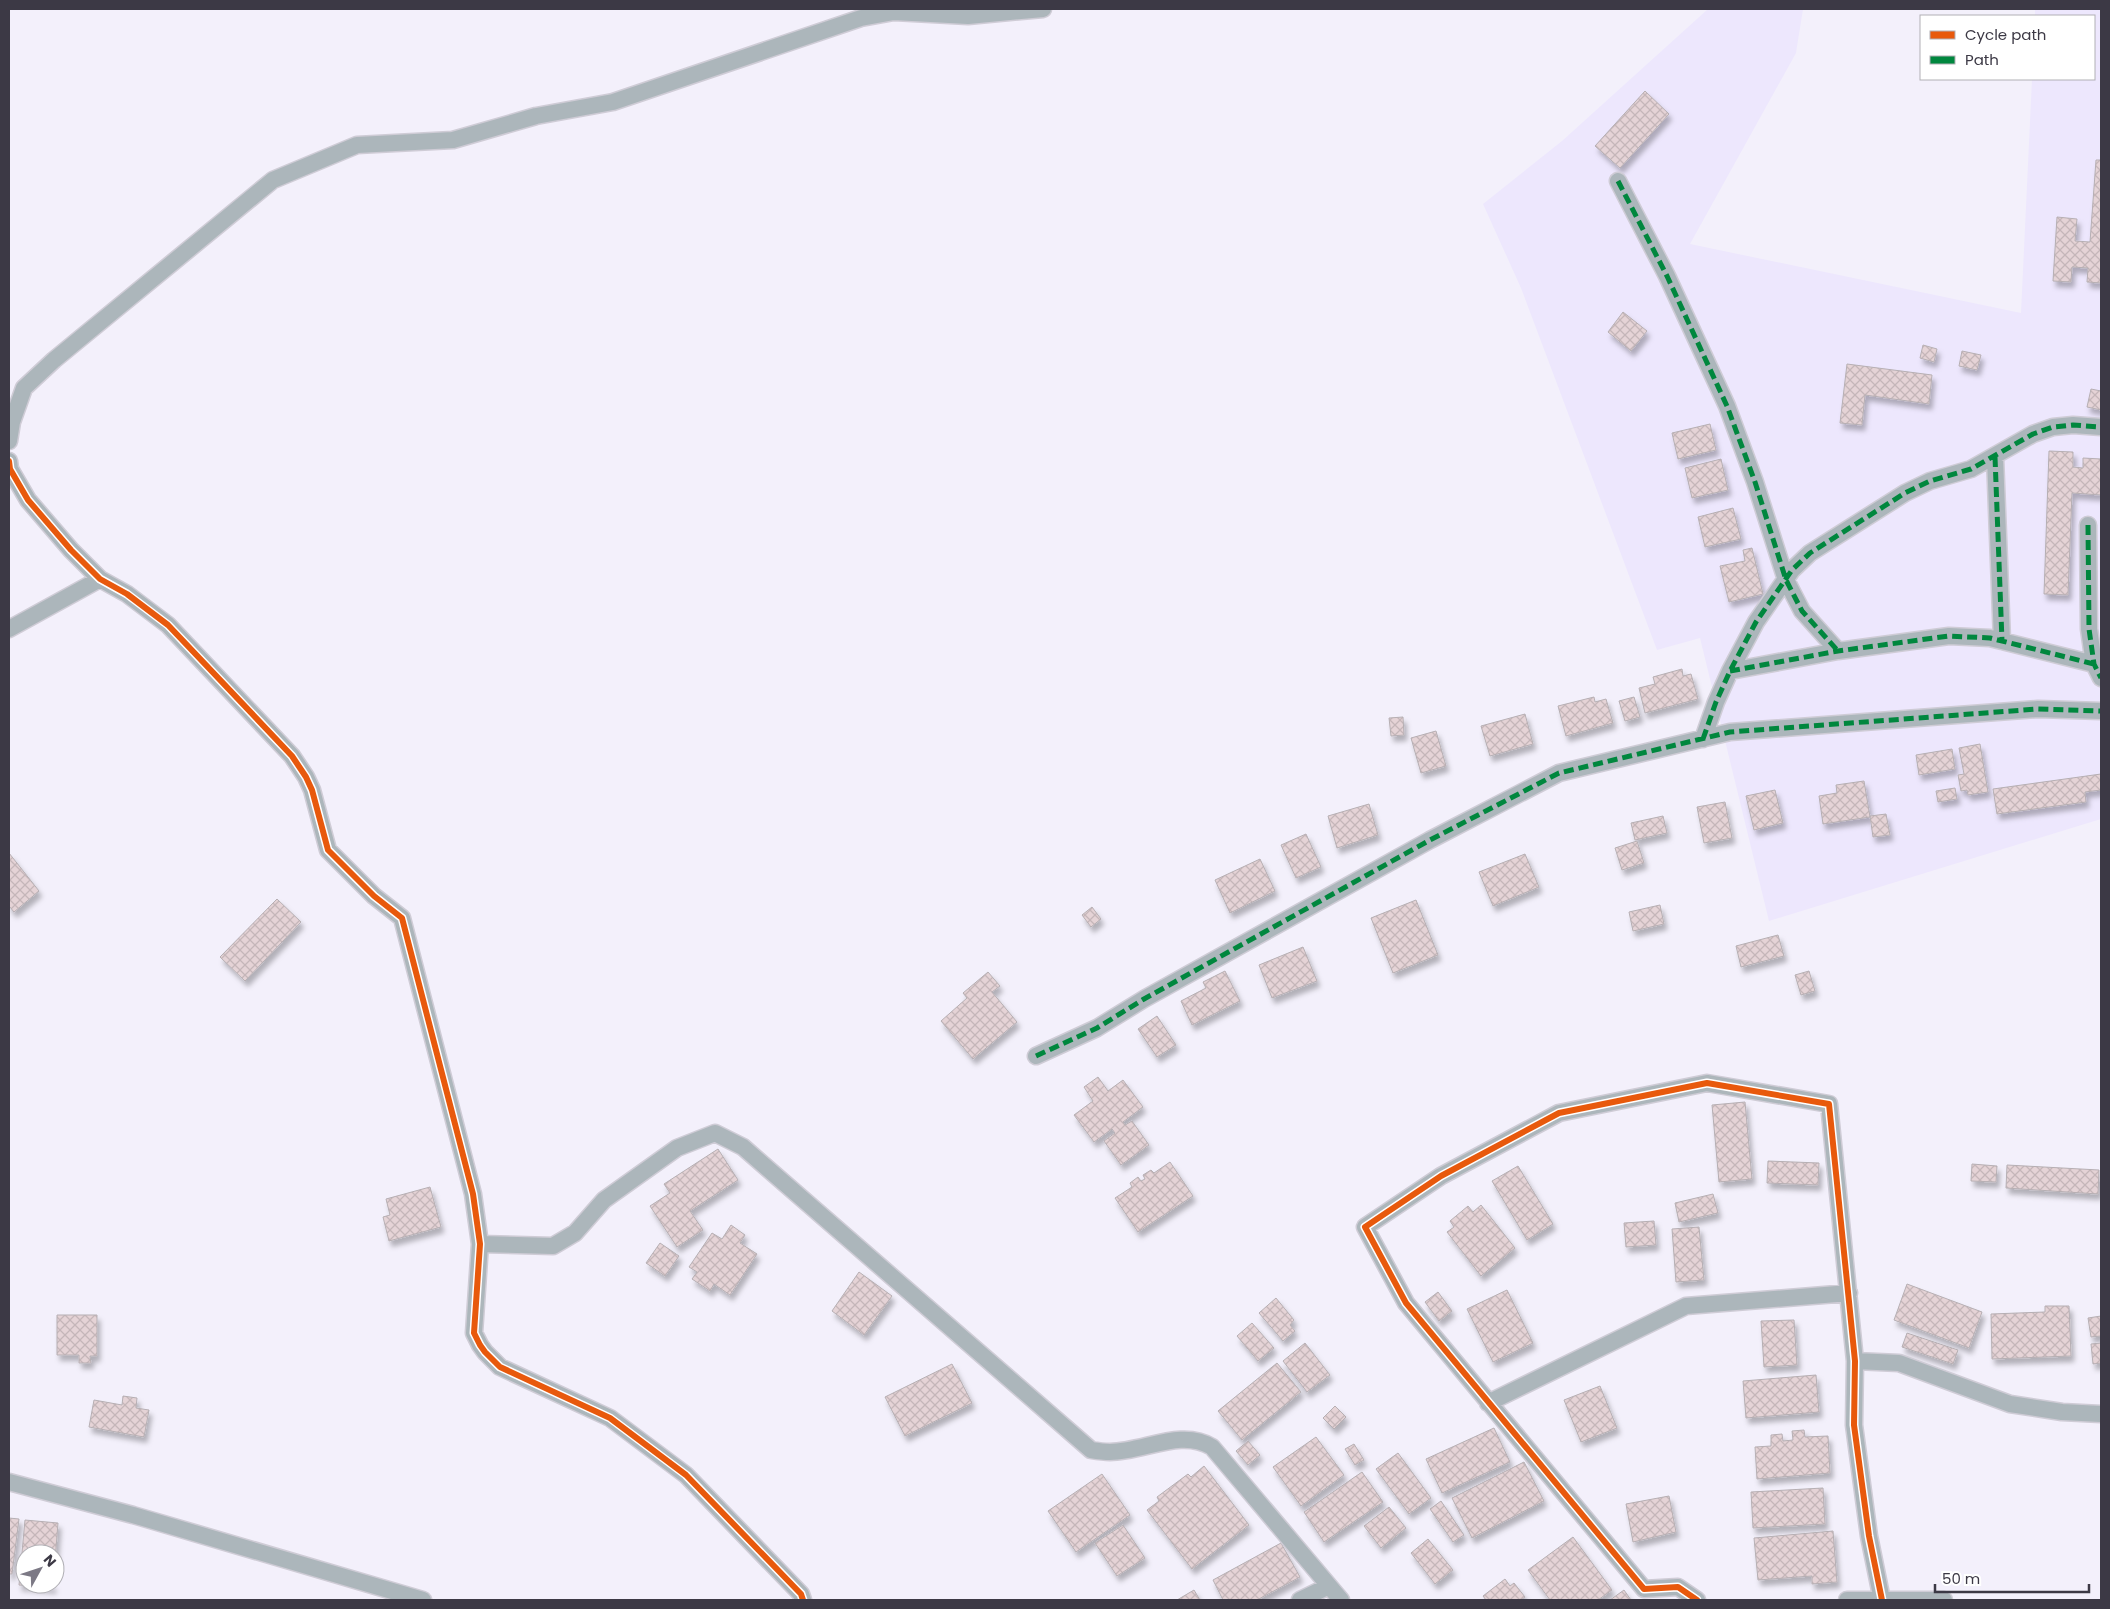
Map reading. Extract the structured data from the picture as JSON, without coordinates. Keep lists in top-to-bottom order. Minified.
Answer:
{"legend":["Cycle path","Path"],"scale_bar":"50 m","north":"top right"}
